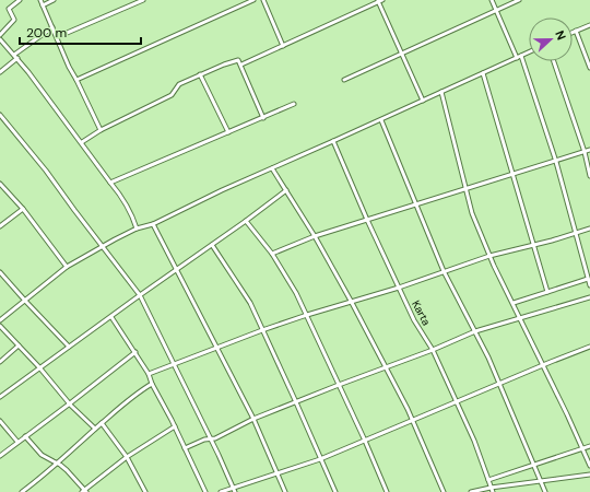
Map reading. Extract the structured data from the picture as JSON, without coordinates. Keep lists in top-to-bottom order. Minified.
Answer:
{"streets":{"street":["Karta"]},"scale_bar":"200 m","north":"right"}
